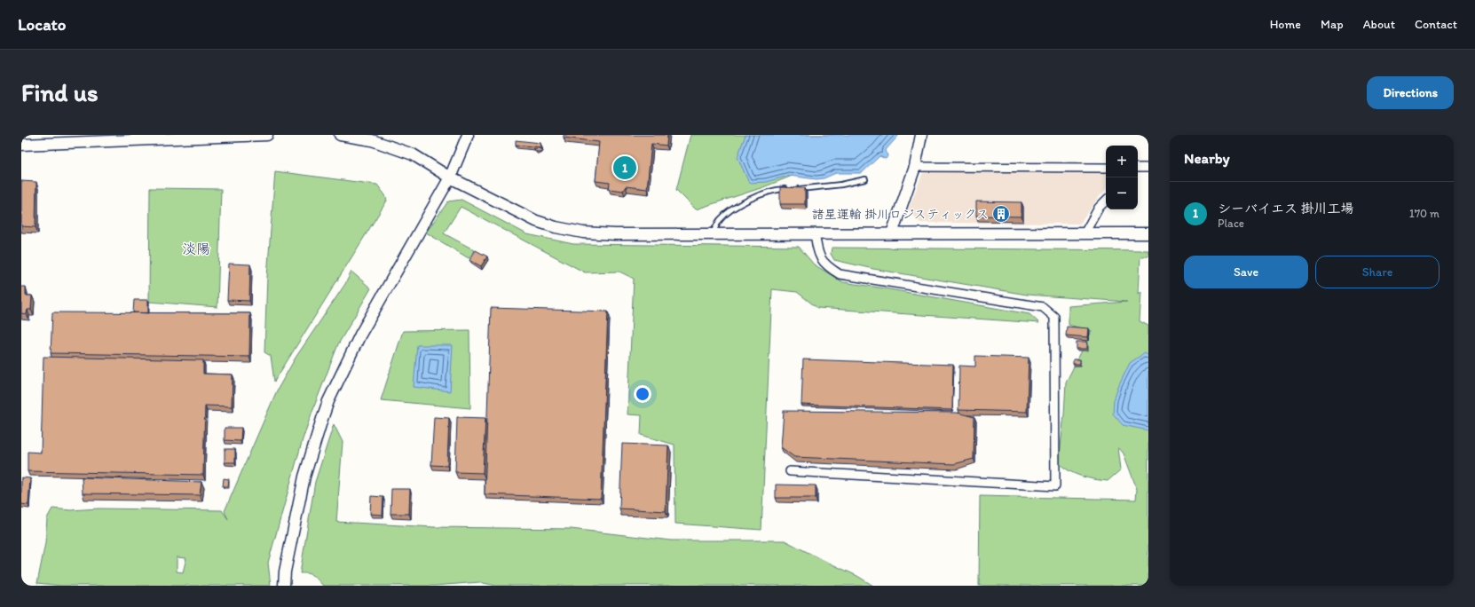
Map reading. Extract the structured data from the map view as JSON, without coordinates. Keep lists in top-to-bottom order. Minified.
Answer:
{"districts":["淡陽"],"places":{"building":["諸星運輸 掛川ロジスティックス"]},"page":{"header":"Locato","nav":["Home","Map","About","Contact"],"buttons":["Directions",["Save","Share"]],"title":"Find us","heading":"Nearby","map_buttons":["+","−"],"pins":"1","list":[{"mark":"1","name":"シーバイエス 掛川工場","note":"Place","value":"170 m"}]}}
